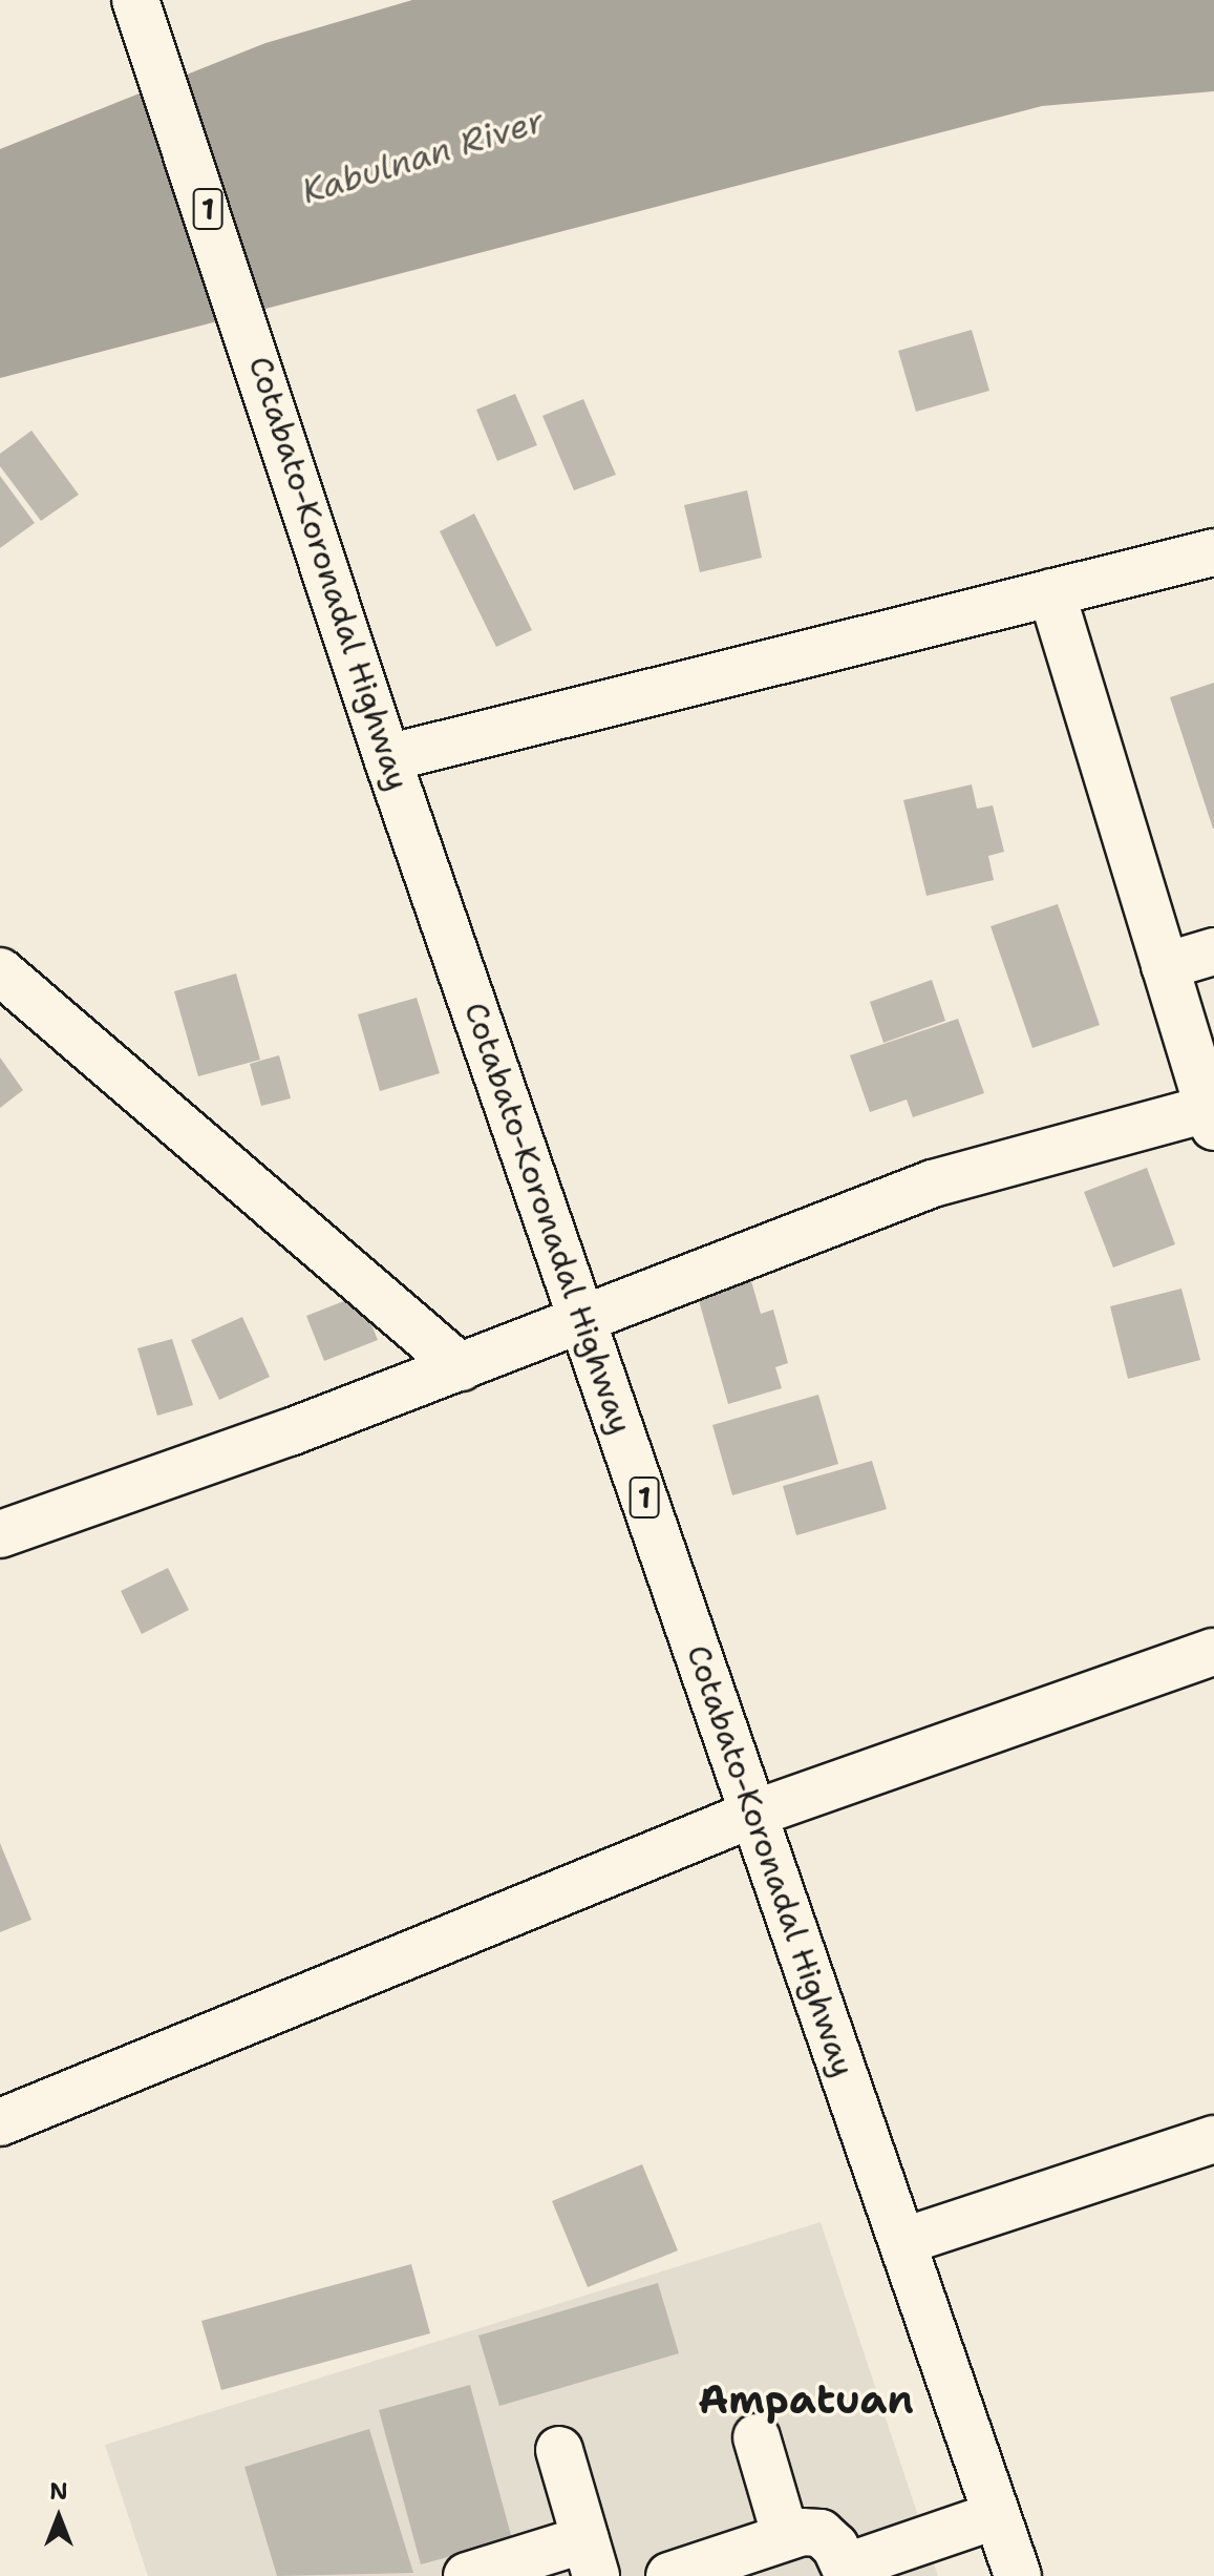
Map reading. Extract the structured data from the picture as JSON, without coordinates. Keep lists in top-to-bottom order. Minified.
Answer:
{"streets":{"main road":["1","Cotabato-Koronadal Highway"]},"districts":["Ampatuan"],"water":["Kabulnan River"],"north":"top"}
